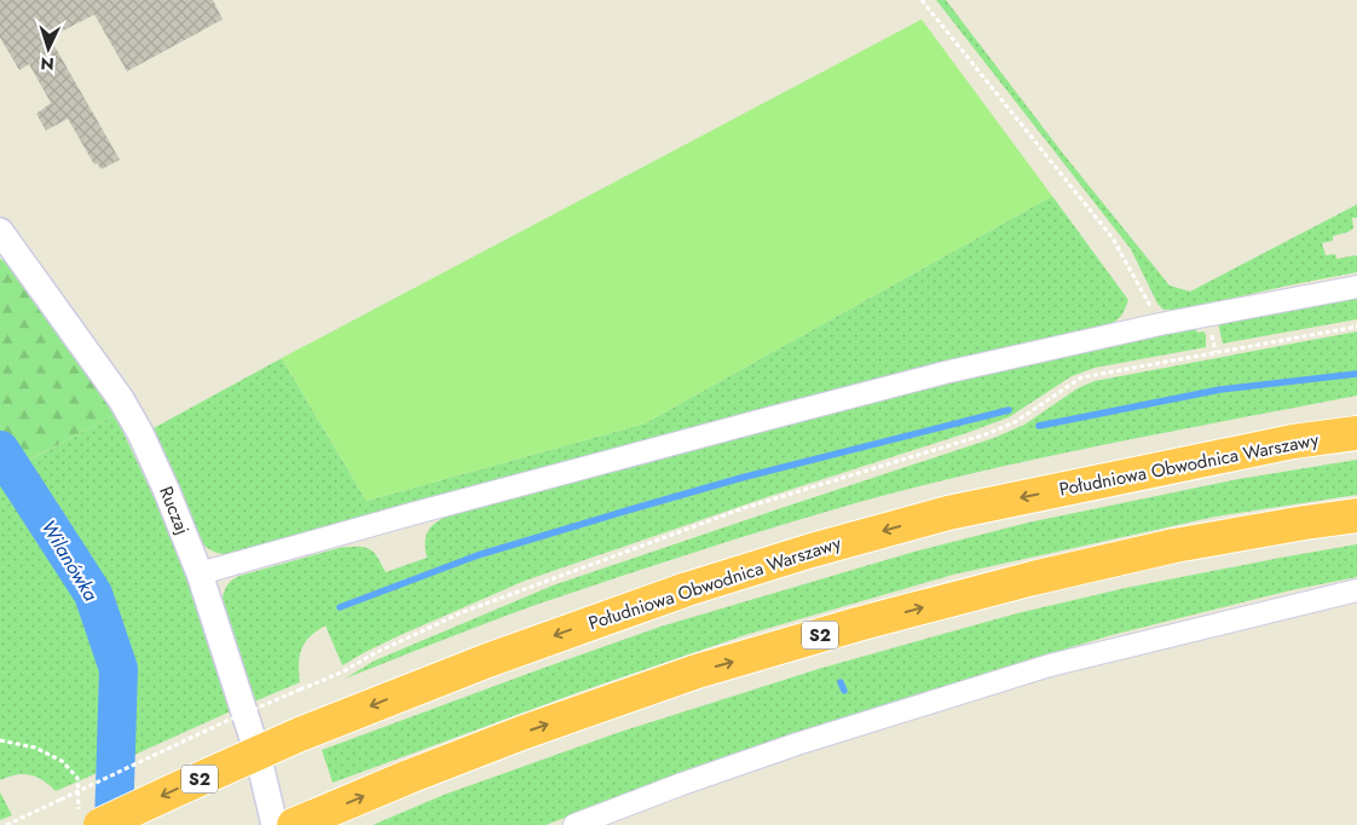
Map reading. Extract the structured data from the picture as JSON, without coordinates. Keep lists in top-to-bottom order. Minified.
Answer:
{"streets":{"highway":["Południowa Obwodnica Warszawy","S2"],"street":["Ruczaj"]},"crossings":[["Ruczaj","S2"]],"water":["Wilanówka"],"north":"bottom"}
